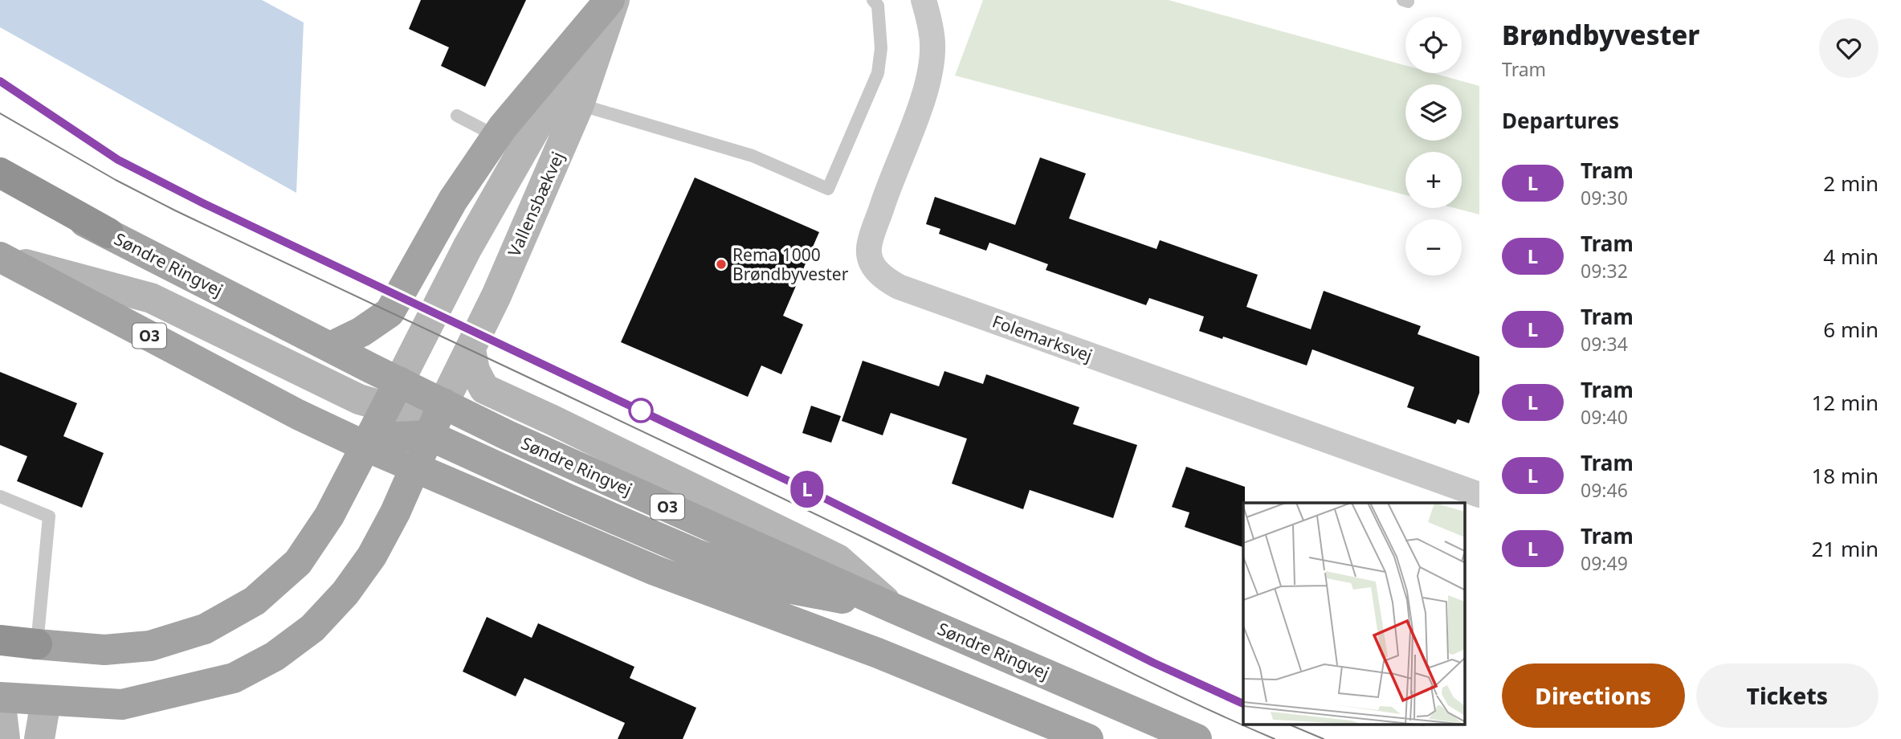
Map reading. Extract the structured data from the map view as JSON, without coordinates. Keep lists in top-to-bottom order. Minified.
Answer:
{"streets":{"main road":["Søndre Ringvej","O3"],"street":["Vallensbækvej","Folemarksvej"]},"crossings":[["Vallensbækvej","Søndre Ringvej"]],"places":["Rema 1000 Brøndbyvester"],"lines":["tram line L"],"page":{"on_map":"L","heading":[["Brøndbyvester","Tram"],"Departures"],"map_buttons":["+","−"],"list":[{"mark":"L","name":"Tram","note":"09:30","value":"2 min"},{"mark":"L","name":"Tram","note":"09:32","value":"4 min"},{"mark":"L","name":"Tram","note":"09:34","value":"6 min"},{"mark":"L","name":"Tram","note":"09:40","value":"12 min"},{"mark":"L","name":"Tram","note":"09:46","value":"18 min"},{"mark":"L","name":"Tram","note":"09:49","value":"21 min"}],"buttons":["Directions","Tickets"]}}
